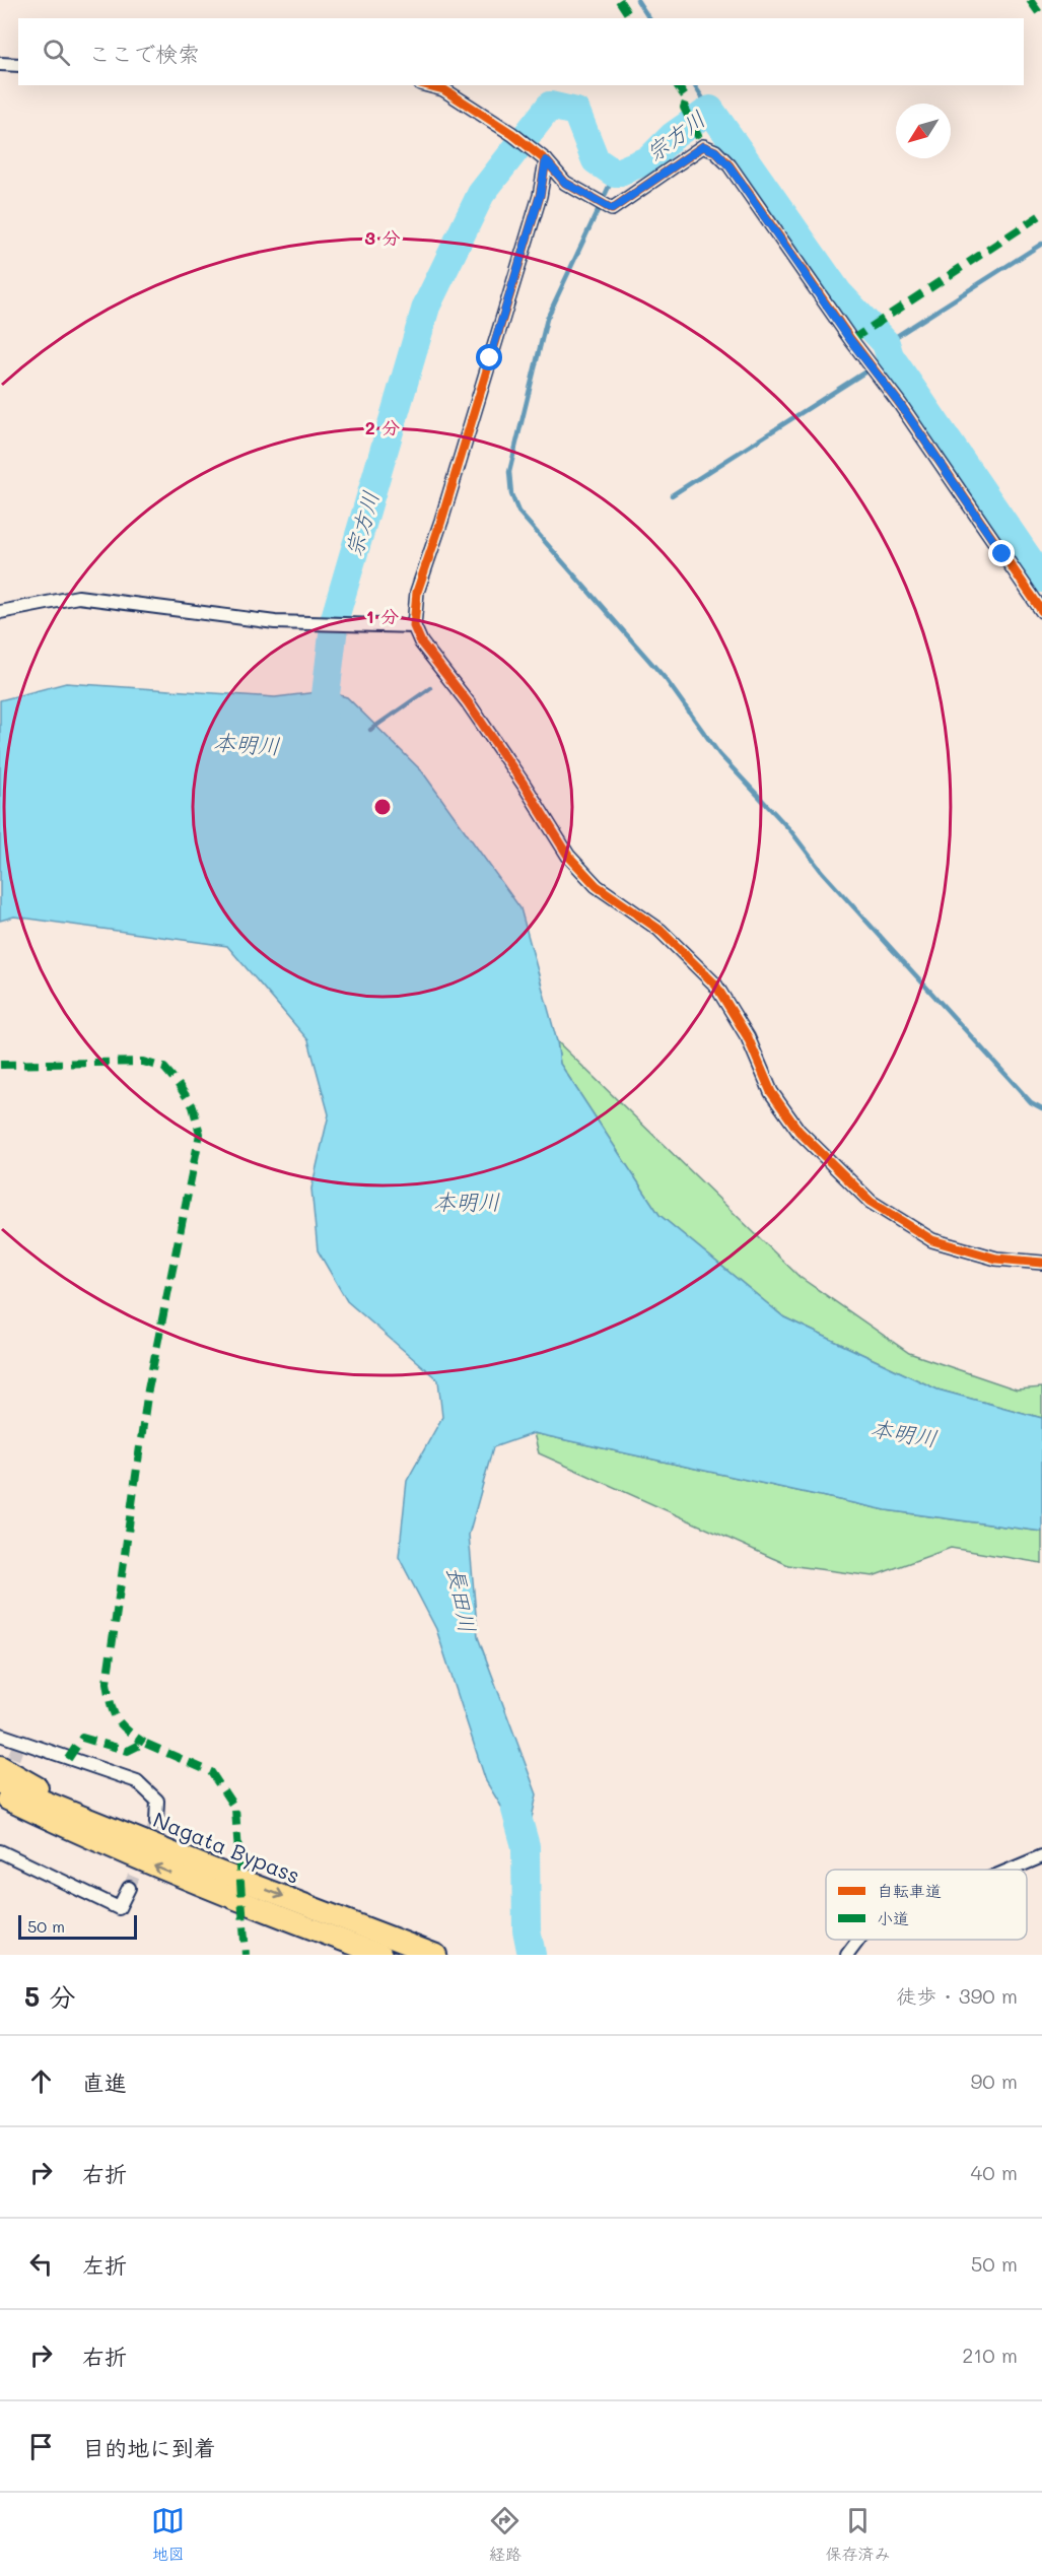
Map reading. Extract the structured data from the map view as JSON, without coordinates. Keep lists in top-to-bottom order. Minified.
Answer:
{"streets":{"highway":["Nagata Bypass"]},"water":["宗方川","本明川","長田川"],"legend":["自転車道","小道"],"scale_bar":"50 m","north":"bottom left","page":{"search":"ここで検索","scale":"50 m","heading":["5 分","徒歩 · 390 m"],"list":[["直進","90 m"],["右折","40 m"],["左折","50 m"],["右折","210 m"],"目的地に到着"],"nav":["地図","経路","保存済み"]},"rings":["3 分","2 分","1 分"]}
